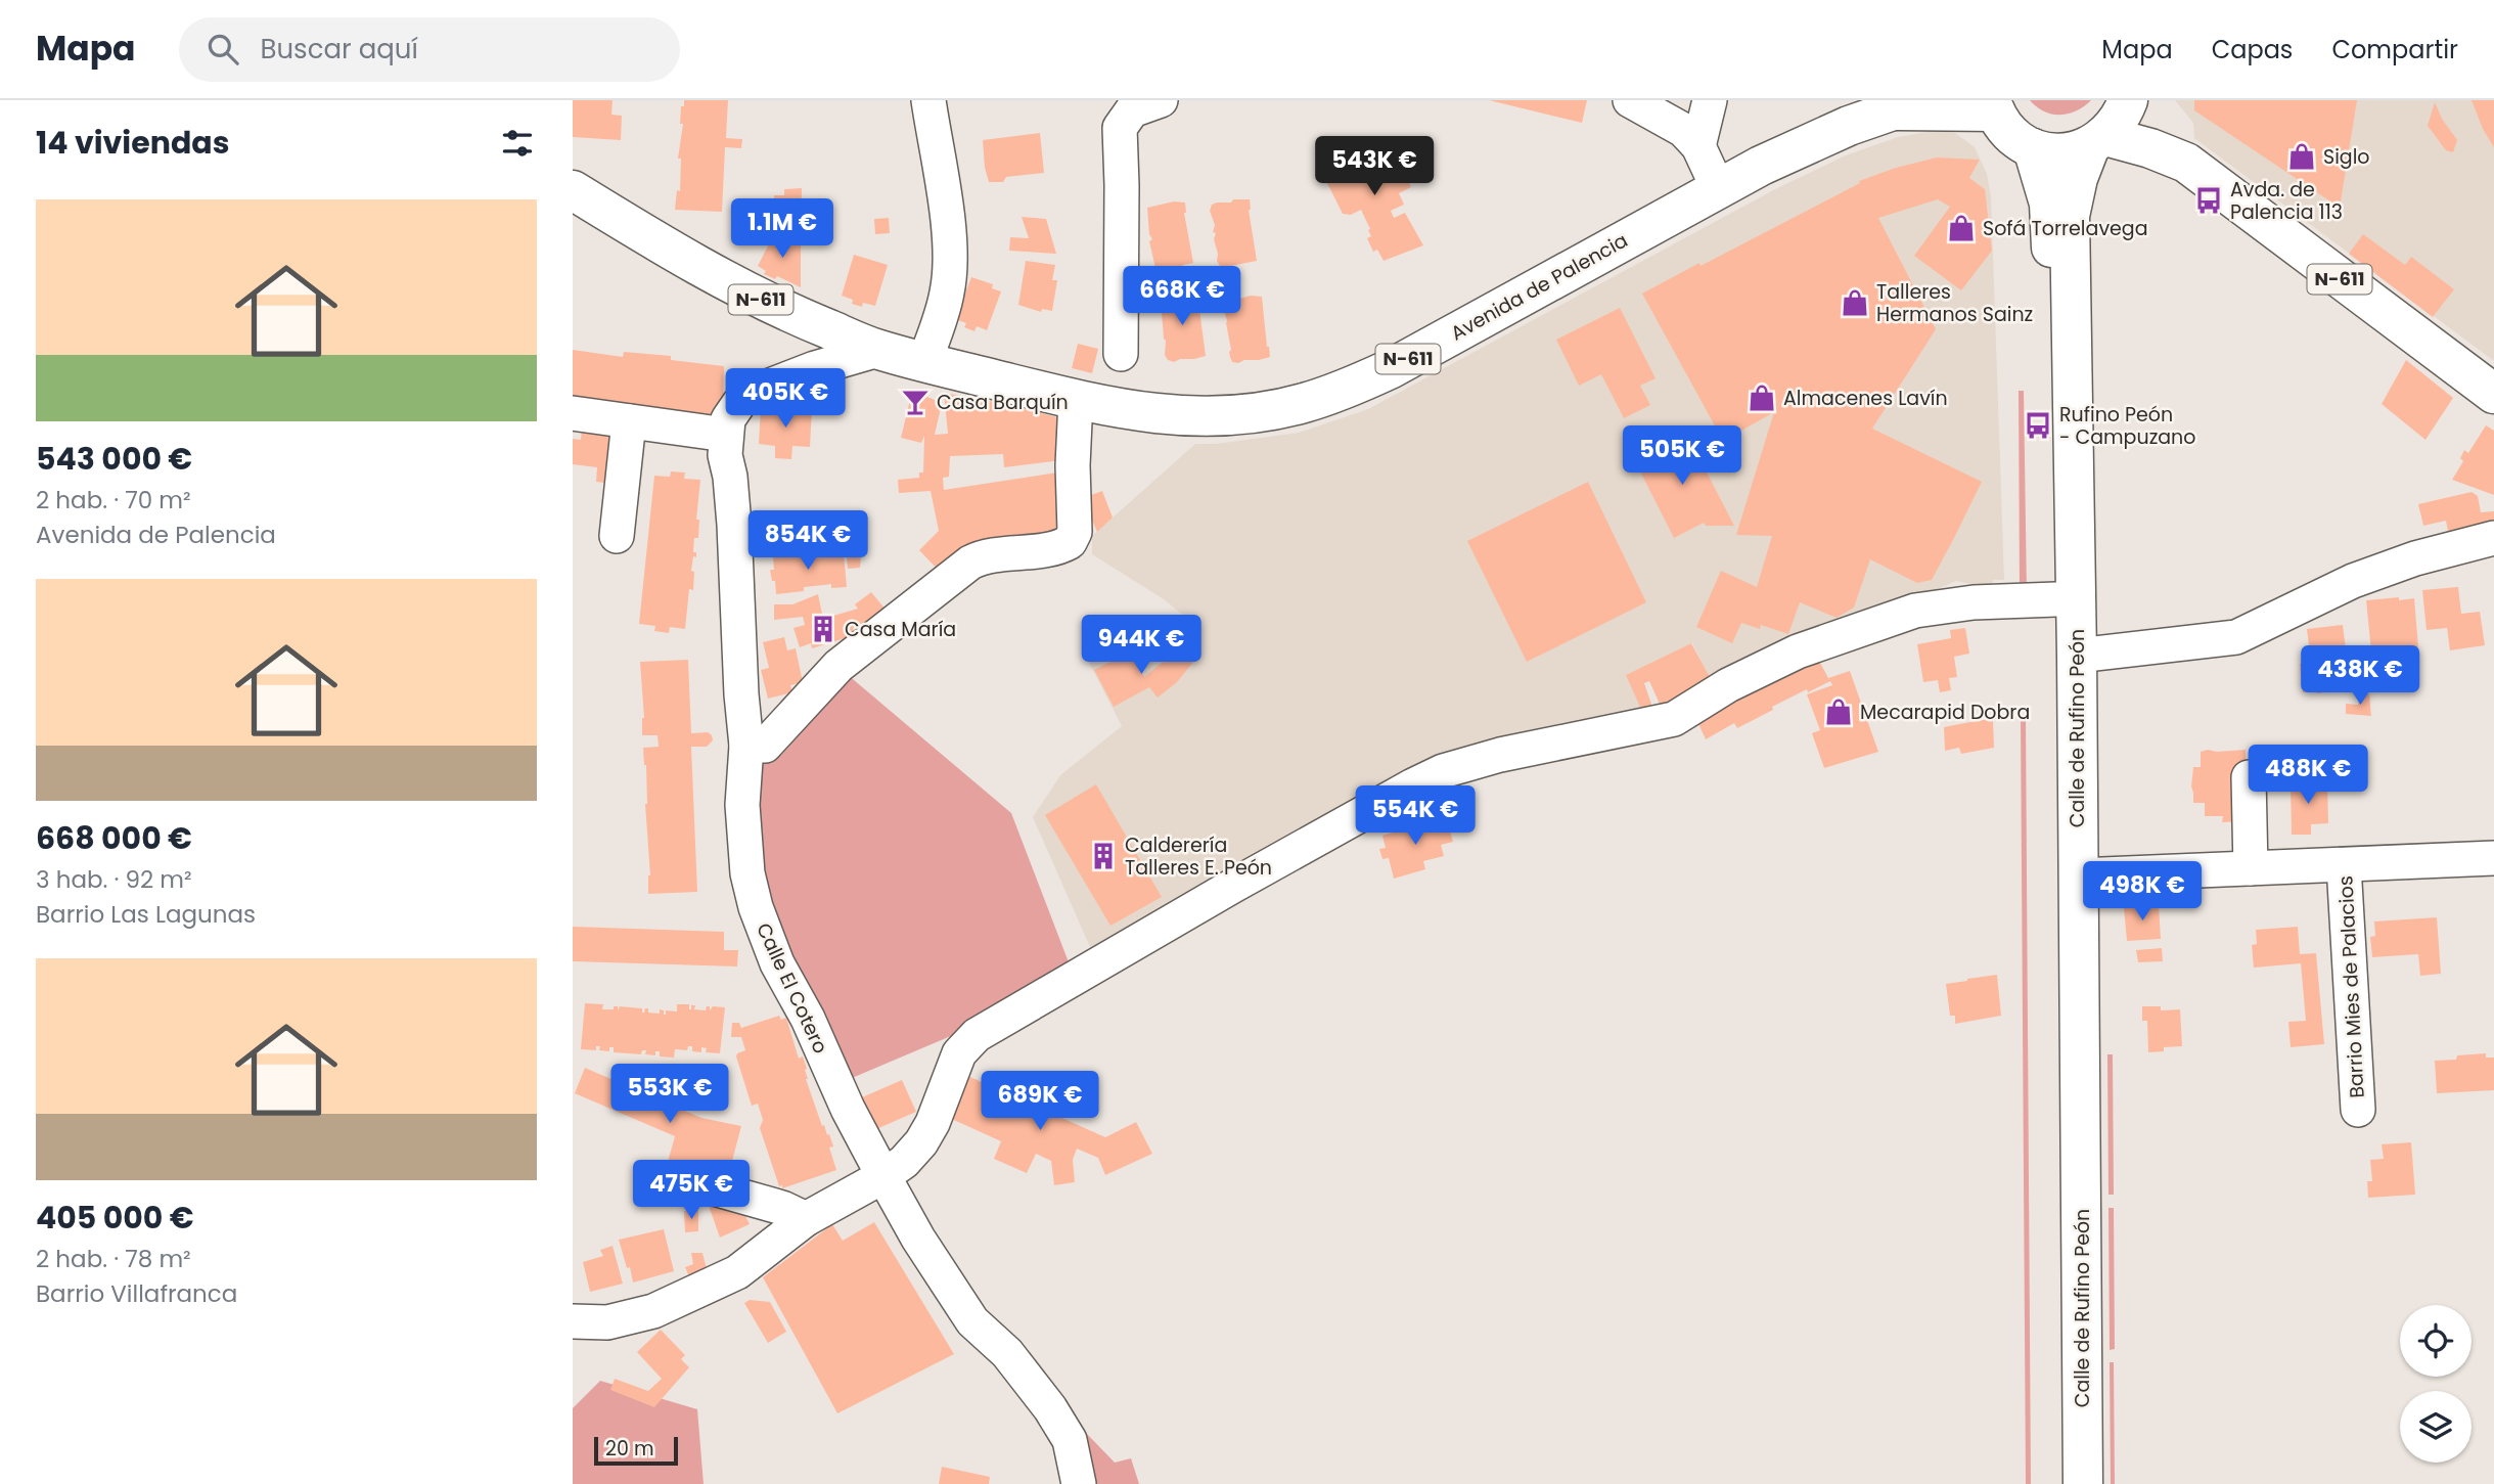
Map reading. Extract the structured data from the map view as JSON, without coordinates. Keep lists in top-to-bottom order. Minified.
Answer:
{"streets":{"main road":["N-611","Avenida de Palencia","Calle de Rufino Peón"],"street":["Barrio Mies de Palacios","Calle El Cotero"]},"crossings":[["N-611","Avenida de Palencia"],["N-611","Calle de Rufino Peón"],["Calle de Rufino Peón","Barrio Mies de Palacios"]],"places":{"shop":["Siglo","Sofá Torrelavega","Talleres Hermanos Sainz","Almacenes Lavín","Mecarapid Dobra"],"bus stop":["Avda. de Palencia 113","Rufino Peón - Campuzano"],"bar":["Casa Barquín"],"building":["Casa María","Calderería Talleres E. Peón"]},"scale_bar":"20 m","page":{"header":"Mapa","search":"Buscar aquí","nav":["Mapa","Capas","Compartir"],"heading":"14 viviendas","price":["543K €","1.1M €","668K €","405K €","505K €","854K €","944K €","438K €","488K €","554K €","498K €","553K €","689K €","475K €"],"list":[{"name":"543 000 €","note":"2 hab. · 70 m² · Avenida de Palencia"},{"name":"668 000 €","note":"3 hab. · 92 m² · Barrio Las Lagunas"},{"name":"405 000 €","note":"2 hab. · 78 m² · Barrio Villafranca"}],"scale":"20 m"}}
